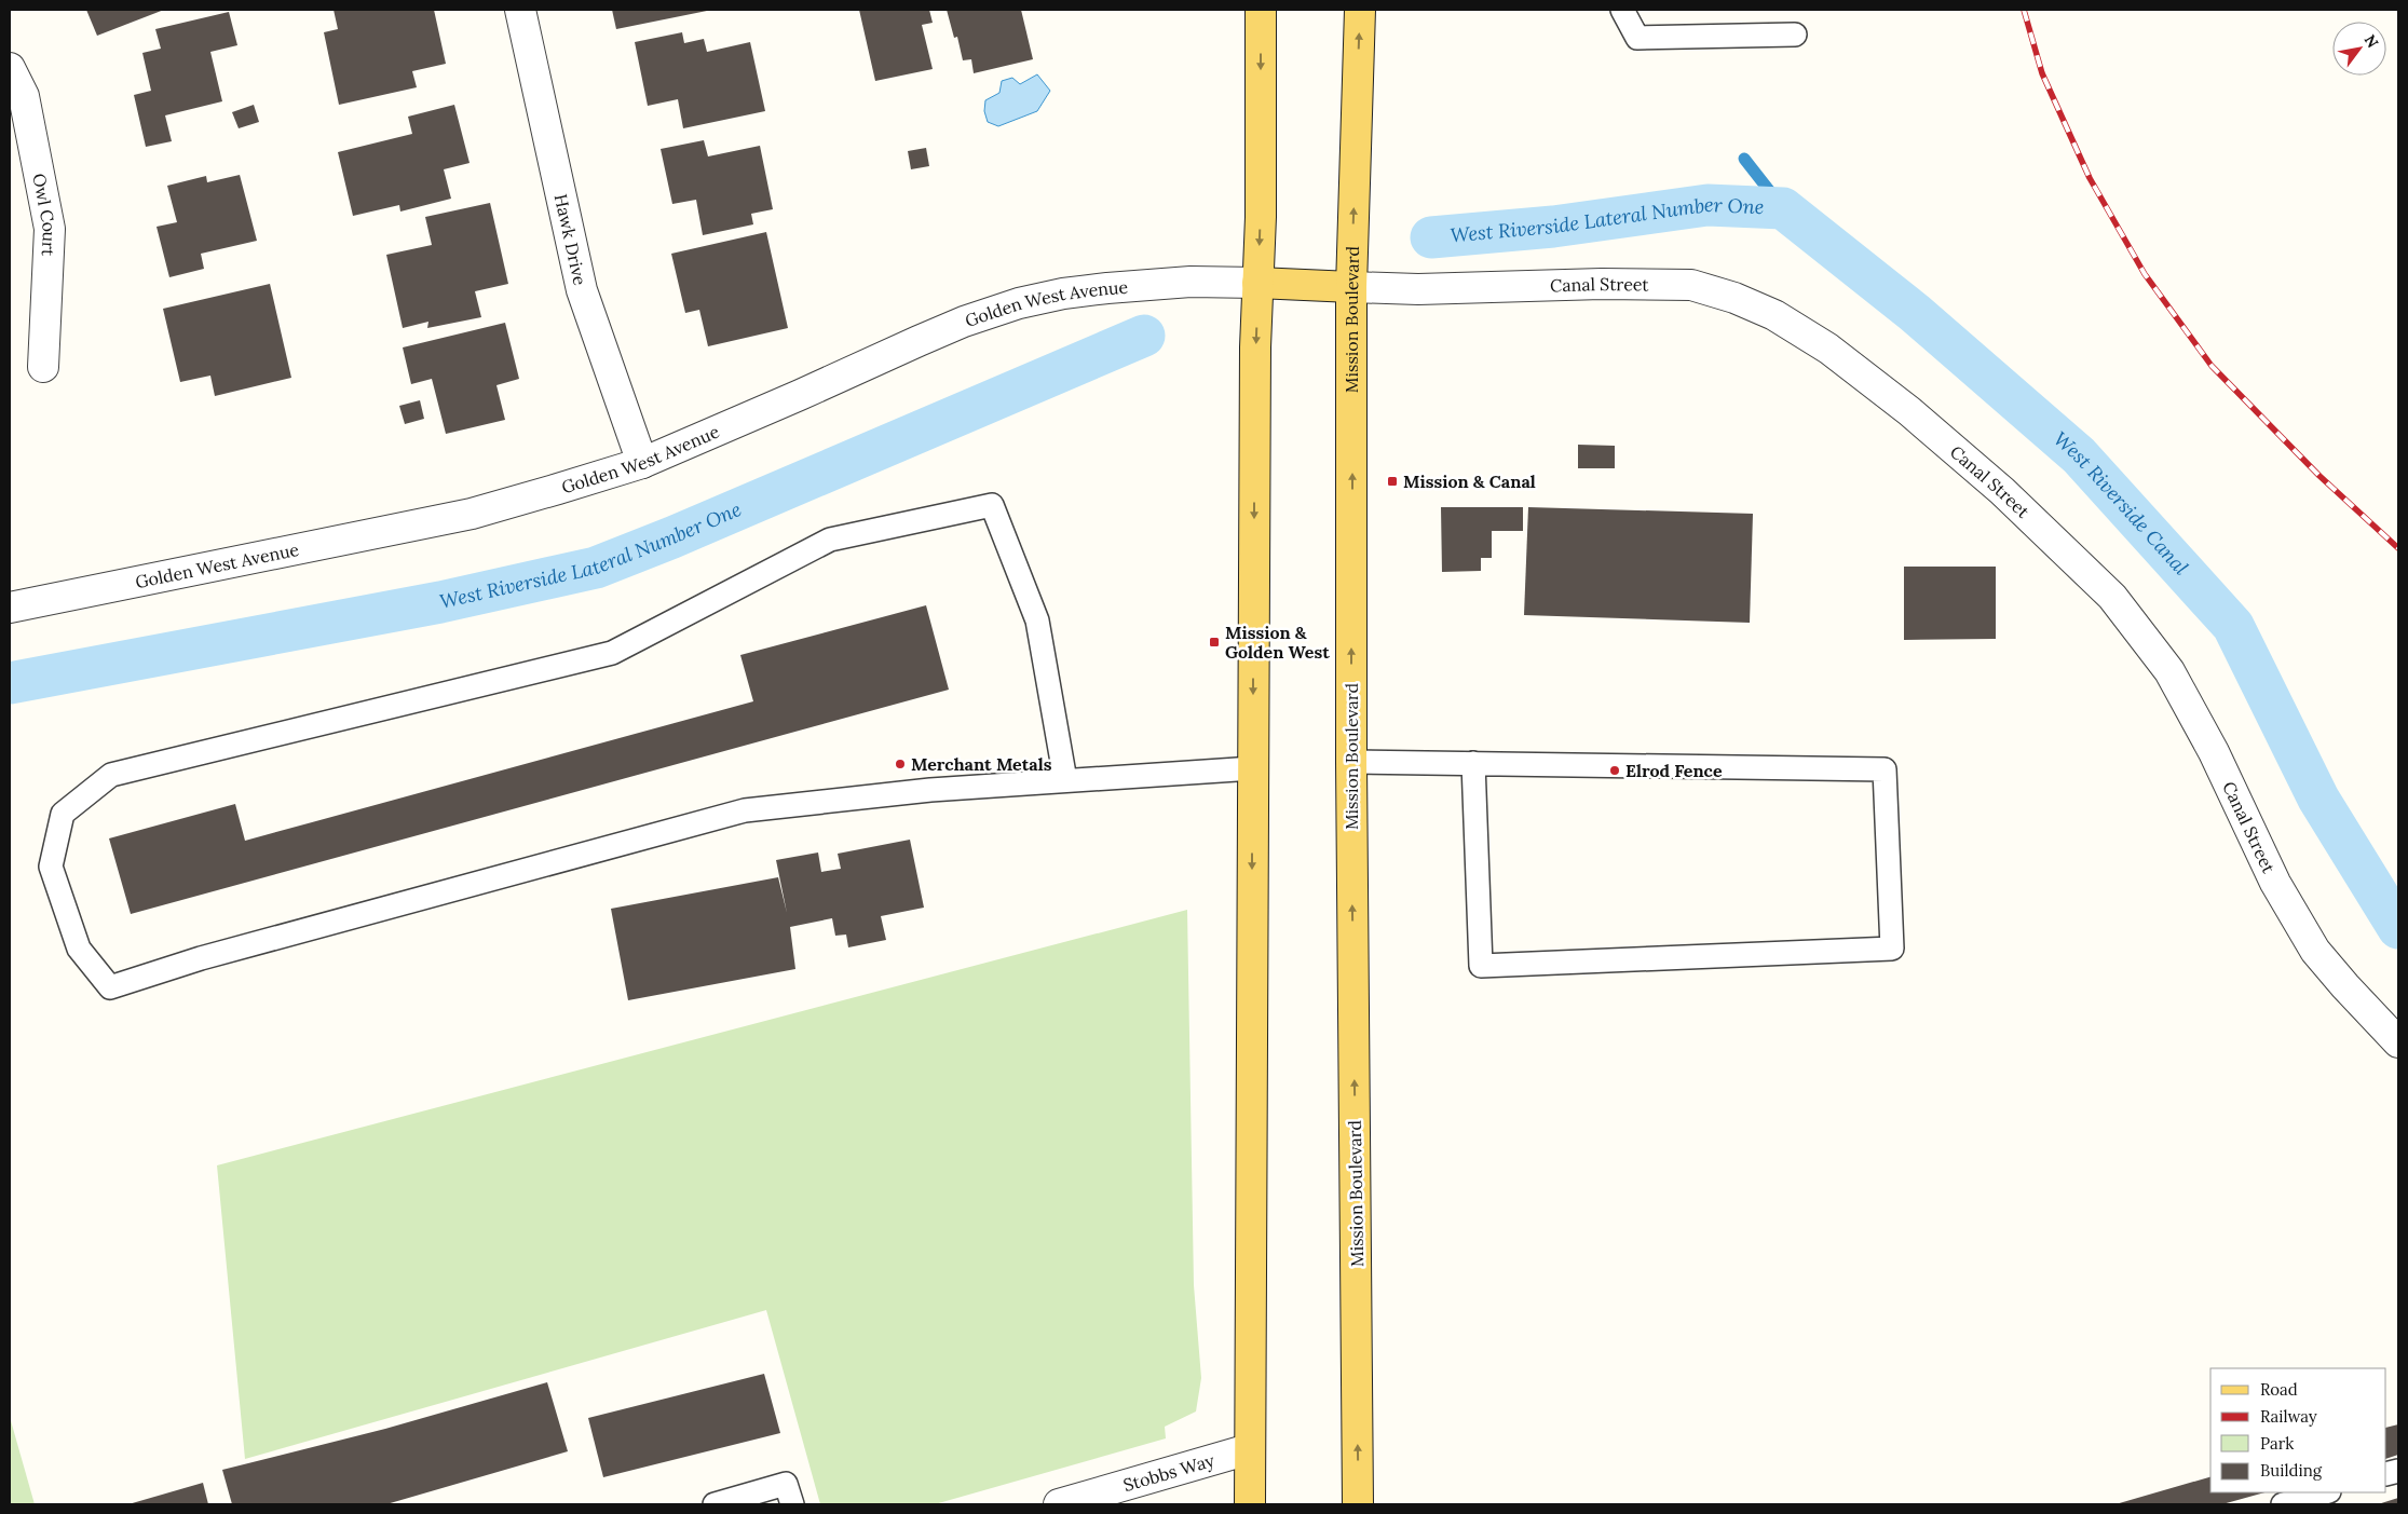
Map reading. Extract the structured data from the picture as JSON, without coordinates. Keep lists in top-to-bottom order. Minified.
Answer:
{"streets":{"main road":["Mission Boulevard"],"street":["Owl Court","Hawk Drive","Canal Street","Golden West Avenue","Stobbs Way"]},"crossings":[["Hawk Drive","Golden West Avenue"],["Canal Street","Mission Boulevard"]],"water":["West Riverside Lateral Number One","West Riverside Canal"],"places":{"transit":["Mission & Canal","Mission & Golden West"],"other":["Merchant Metals","Elrod Fence"]},"legend":["Road","Railway","Park","Building"],"north":"top right"}
